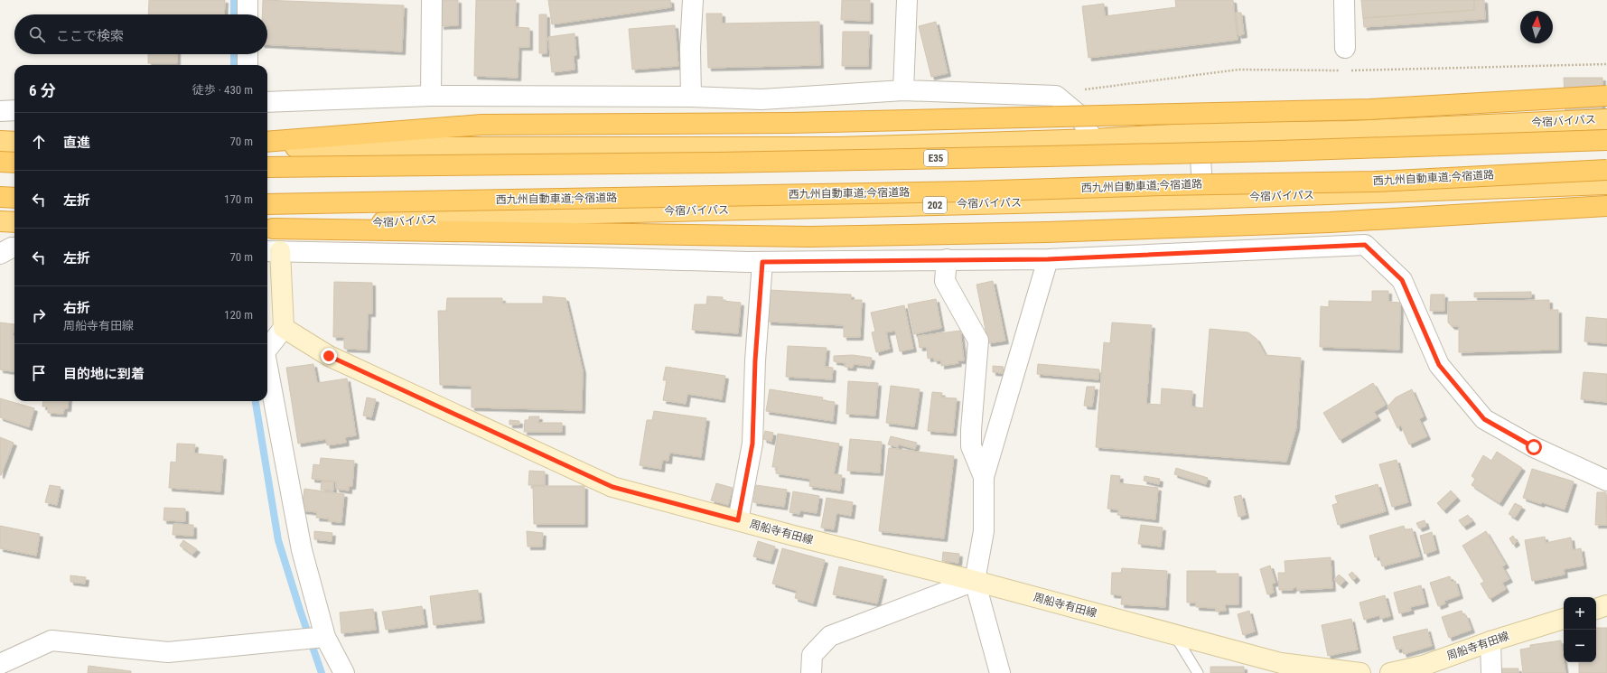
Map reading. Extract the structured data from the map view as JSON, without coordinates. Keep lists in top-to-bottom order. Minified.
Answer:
{"streets":{"highway":["今宿バイパス","E35","西九州自動車道;今宿道路","202"],"main road":["周船寺有田線"]},"north":"top","page":{"search":"ここで検索","heading":["6 分","徒歩 · 430 m"],"list":[["直進","70 m"],["左折","170 m"],["左折","70 m"],["右折","周船寺有田線","120 m"],"目的地に到着"],"map_buttons":["+","−"]}}
